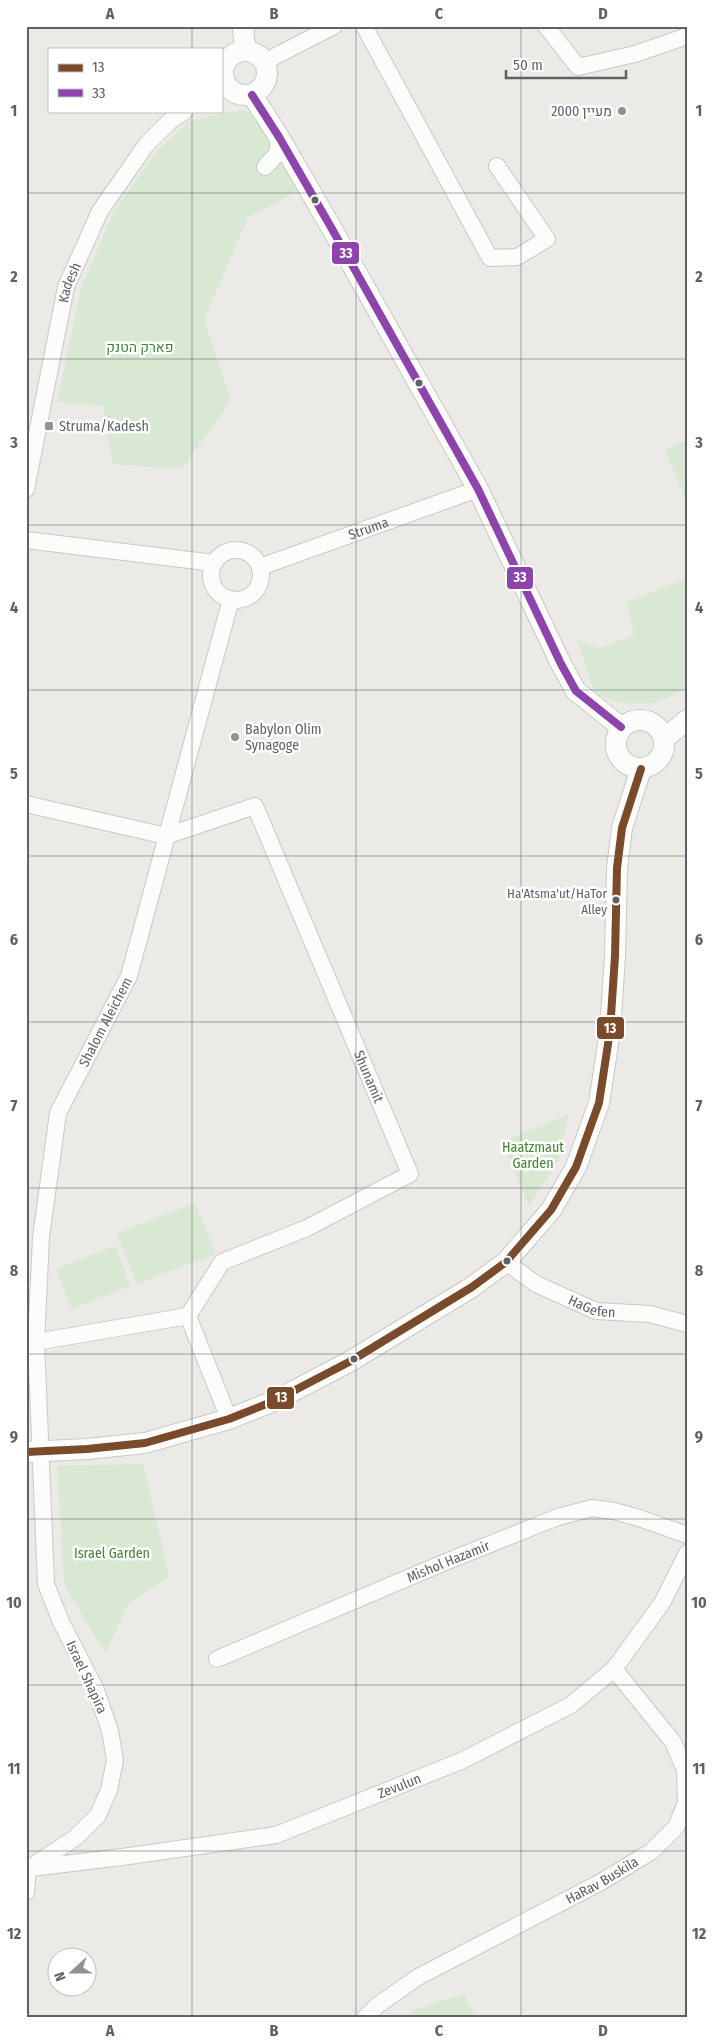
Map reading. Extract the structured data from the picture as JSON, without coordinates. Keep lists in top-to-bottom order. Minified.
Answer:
{"streets":{"street":["Kadesh","Struma","Shalom Aleichem","Shunamit","HaGefen","Mishol Hazamir","Israel Shapira","Zevulun","HaRav Buskila"]},"crossings":[["Struma","Shalom Aleichem"],["Shalom Aleichem","Shunamit"],["Shalom Aleichem","Israel Shapira"],["Israel Shapira","Zevulun"],["Zevulun","HaRav Buskila"]],"parks":["פארק הטנק","Haatzmaut Garden","Israel Garden"],"places":{"other":["מעיין 2000","Babylon Olim Synagoge","Ha'Atsma'ut/HaTor Alley"],"transit":["Struma/Kadesh"]},"lines":["transit line 33","transit line 13"],"legend":["13","33"],"scale_bar":"50 m","north":"left","grid":{"columns":["A","B","C","D"],"rows":["1","2","3","4","5","6","7","8","9","10","11","12"]}}
